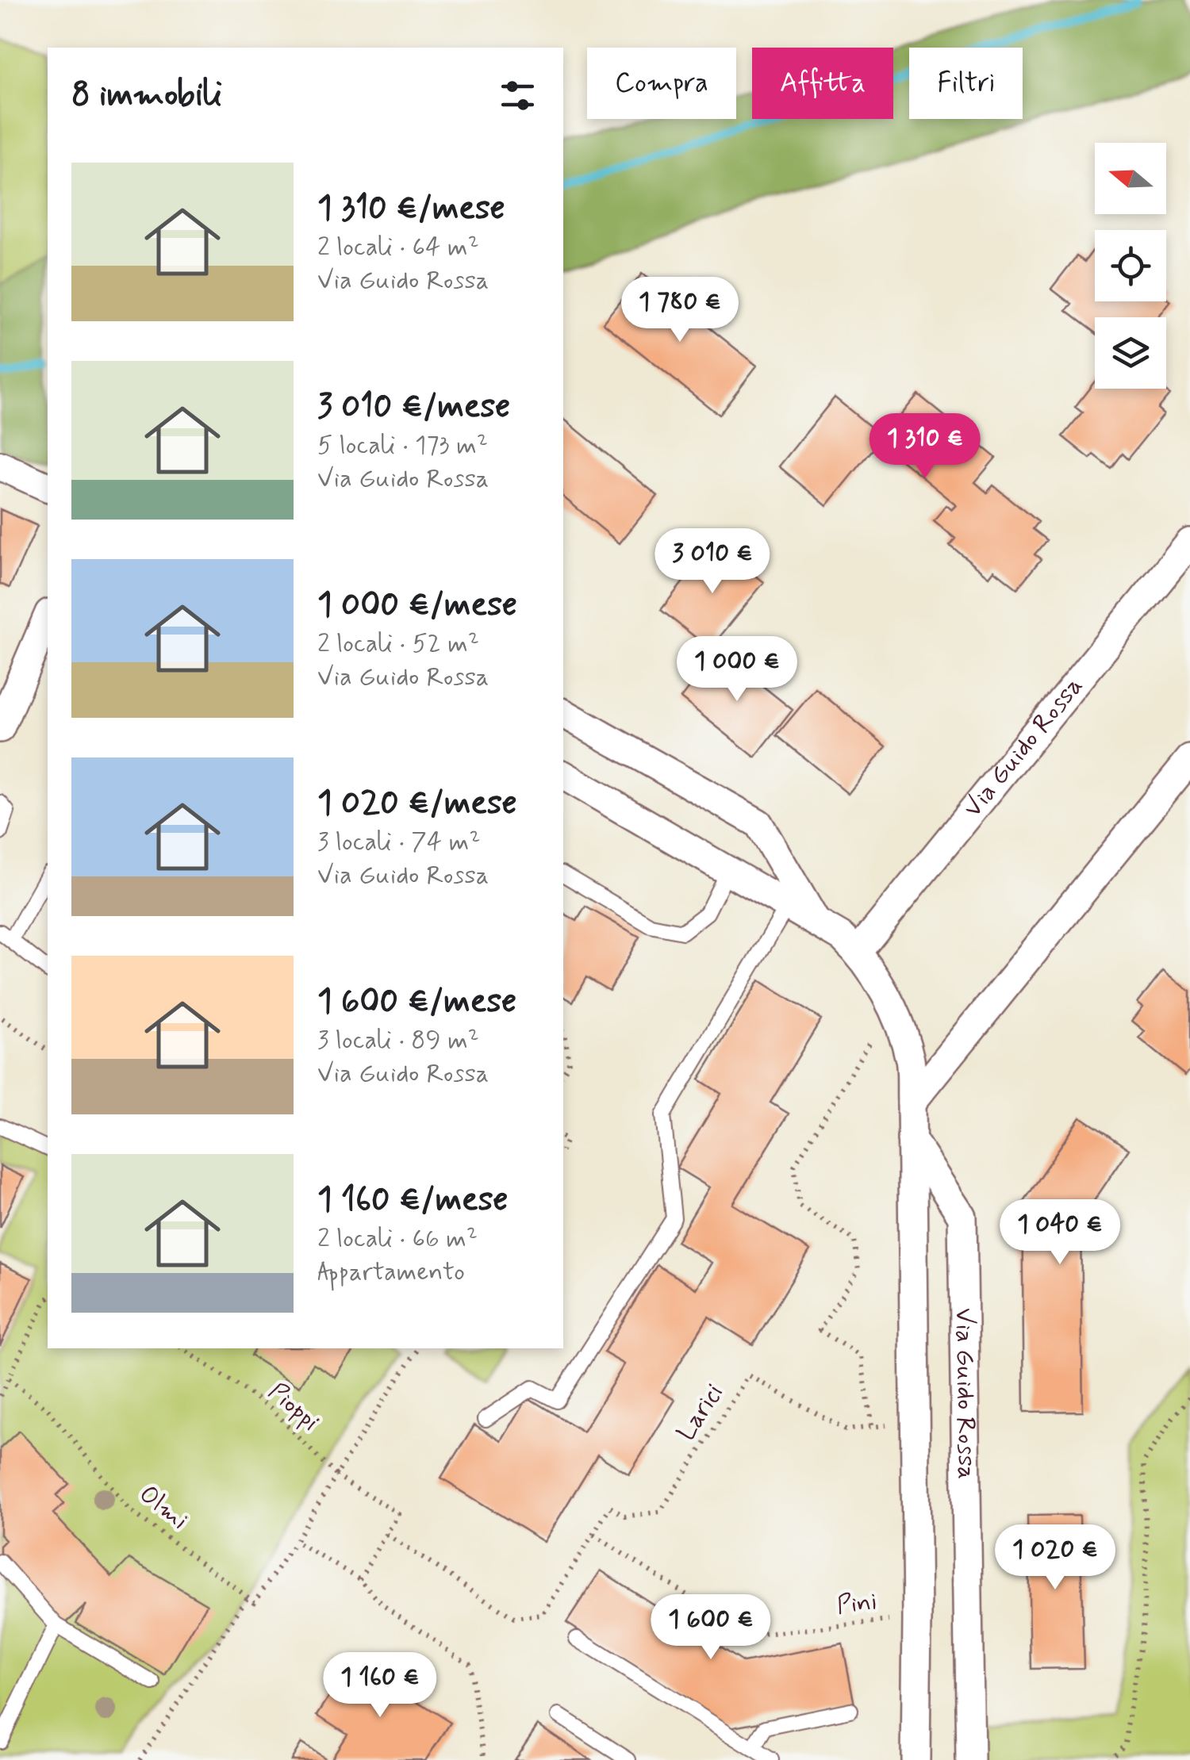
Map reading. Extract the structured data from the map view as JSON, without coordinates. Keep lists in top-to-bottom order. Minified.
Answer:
{"streets":{"street":["Via Guido Rossa"],"path":["Pioppi","Larici","Olmi","Pini"]},"crossings":[["Via Guido Rossa","Larici"],["Via Guido Rossa","Pini"],["Larici","Pini"]],"north":"left","page":{"chip":["Compra","Affitta","Filtri"],"heading":"8 immobili","list":[{"name":"1 310 €/mese","note":"2 locali · 64 m² · Via Guido Rossa"},{"name":"3 010 €/mese","note":"5 locali · 173 m² · Via Guido Rossa"},{"name":"1 000 €/mese","note":"2 locali · 52 m² · Via Guido Rossa"},{"name":"1 020 €/mese","note":"3 locali · 74 m² · Via Guido Rossa"},{"name":"1 600 €/mese","note":"3 locali · 89 m² · Via Guido Rossa"},{"name":"1 160 €/mese","note":"2 locali · 66 m² · Appartamento"}],"price":["1 780 €","1 310 €","3 010 €","1 000 €","1 040 €","1 020 €","1 600 €","1 160 €"]}}
